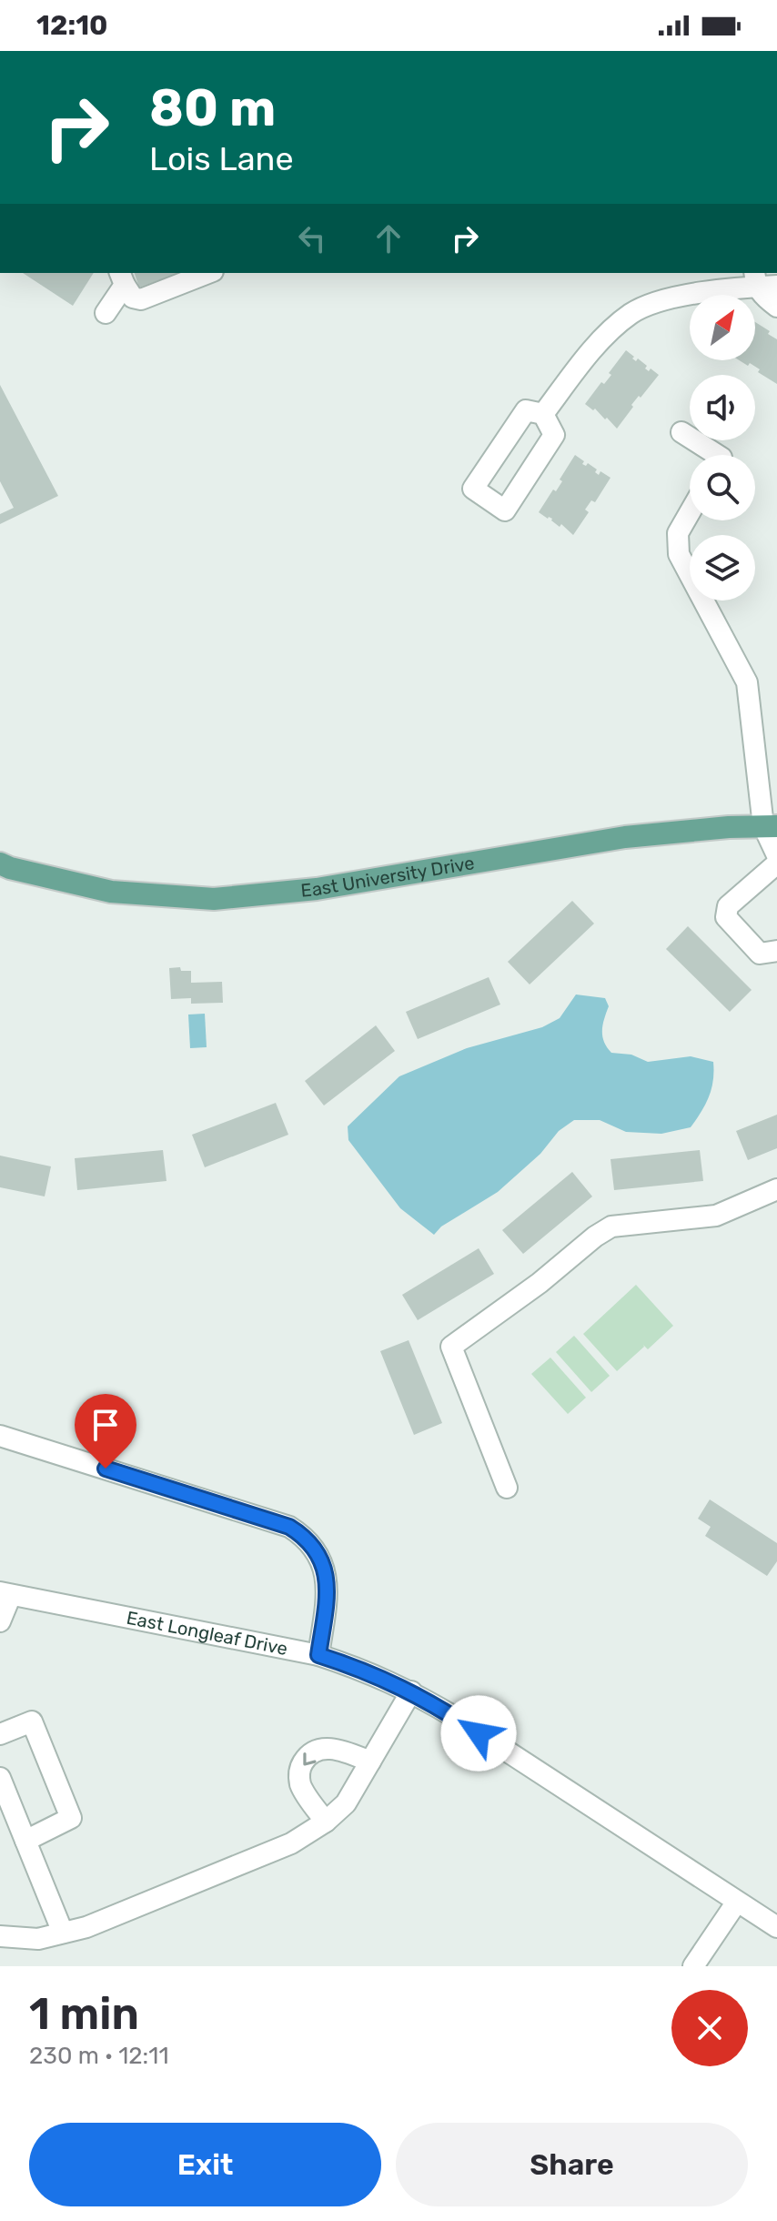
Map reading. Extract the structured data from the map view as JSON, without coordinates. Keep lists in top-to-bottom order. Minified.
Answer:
{"streets":{"main road":["East University Drive"],"street":["East Longleaf Drive"]},"north":"top right","page":{"status":"12:10","turn":["80 m","Lois Lane"],"heading":["1 min","230 m · 12:11"],"buttons":["Exit","Share"]}}
